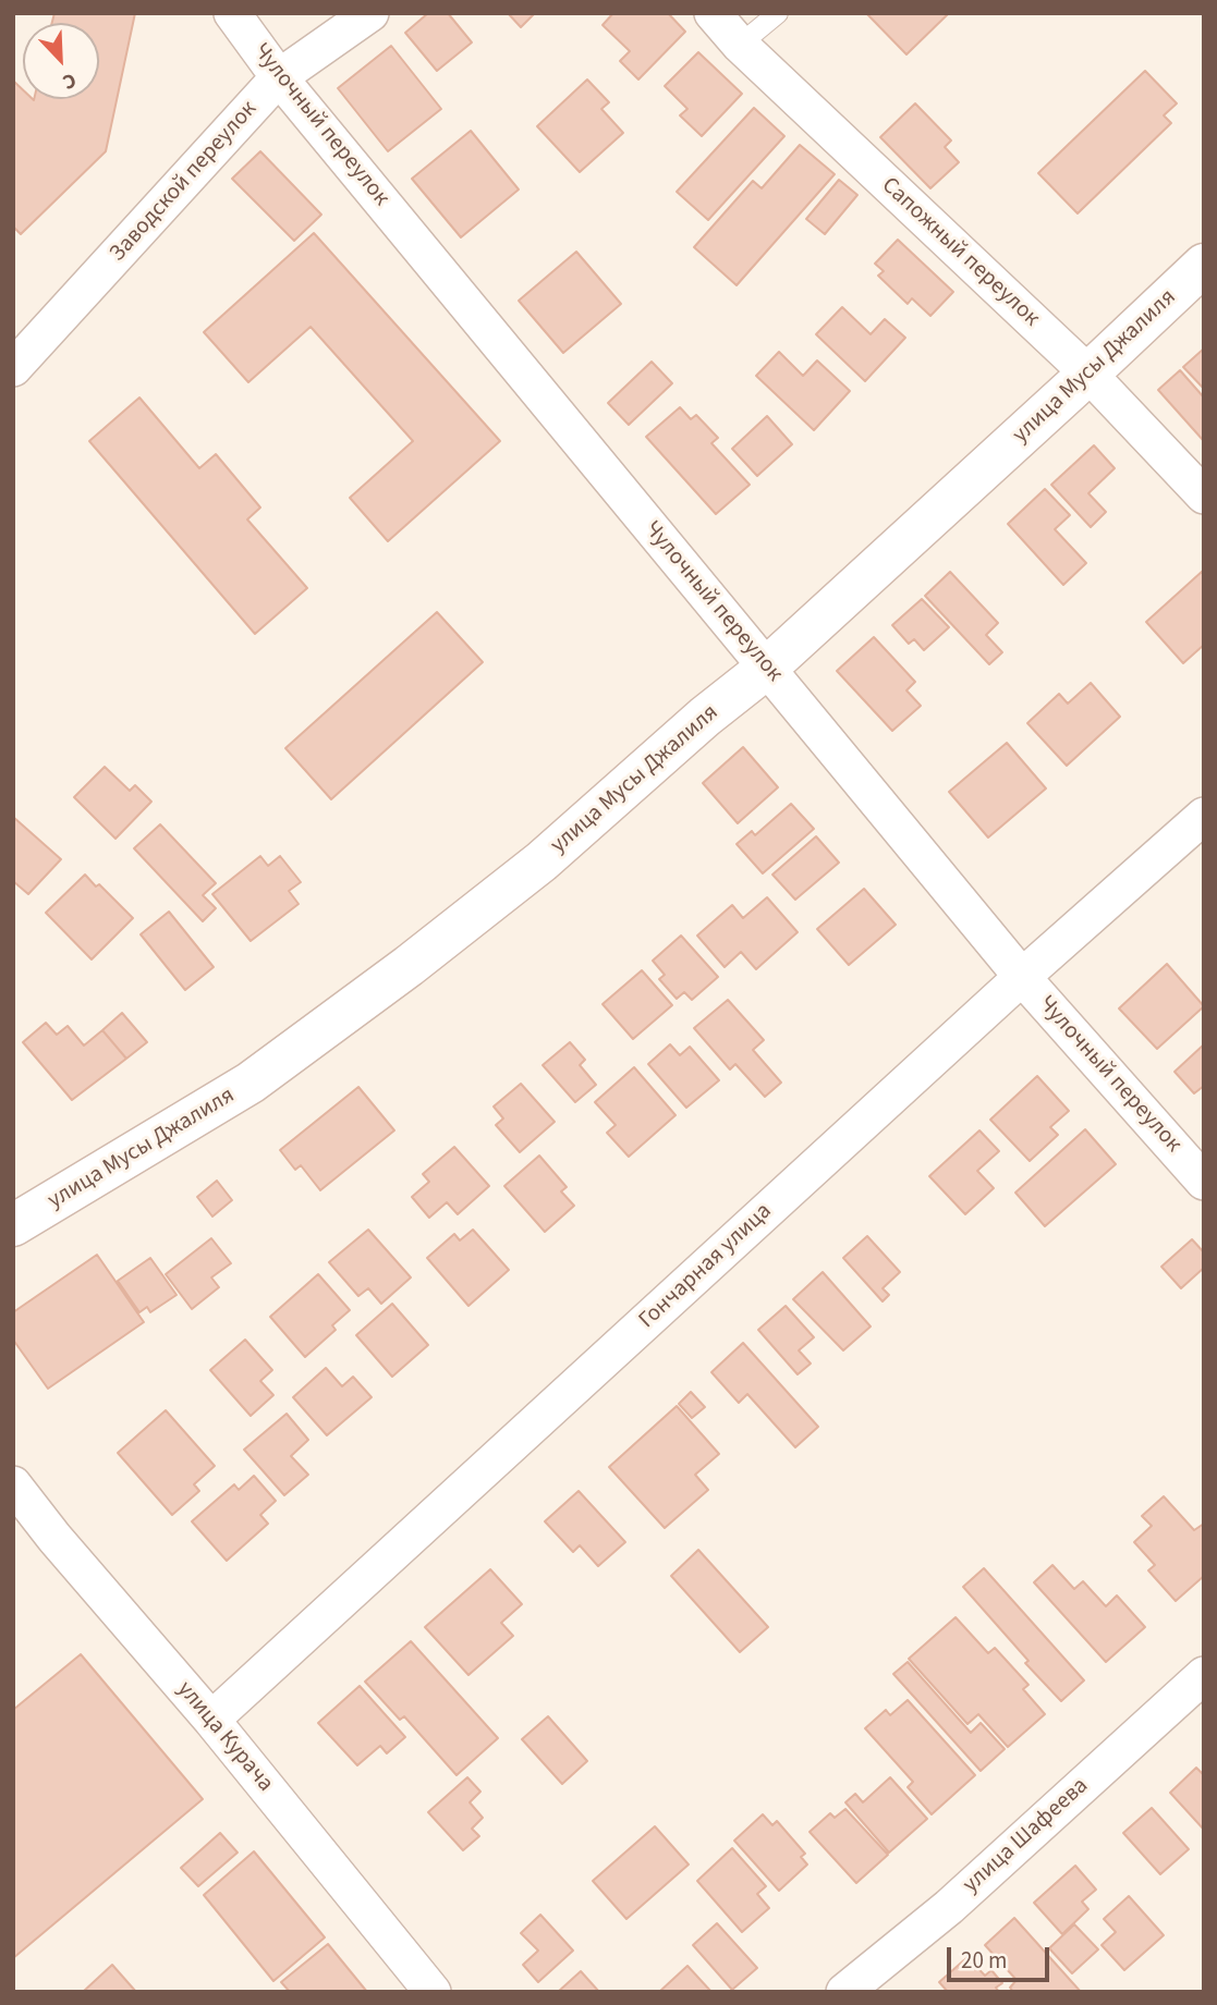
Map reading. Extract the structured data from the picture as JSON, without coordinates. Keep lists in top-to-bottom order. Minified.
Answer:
{"streets":{"street":["Чулочный переулок","Заводской переулок","Сапожный переулок","улица Мусы Джалиля","Гончарная улица","улица Курача","улица Шафеева"]},"crossings":[["Чулочный переулок","Заводской переулок"],["Чулочный переулок","улица Мусы Джалиля"],["Чулочный переулок","Гончарная улица"],["Сапожный переулок","улица Мусы Джалиля"],["Гончарная улица","улица Курача"]],"scale_bar":"20 m","north":"bottom right"}
